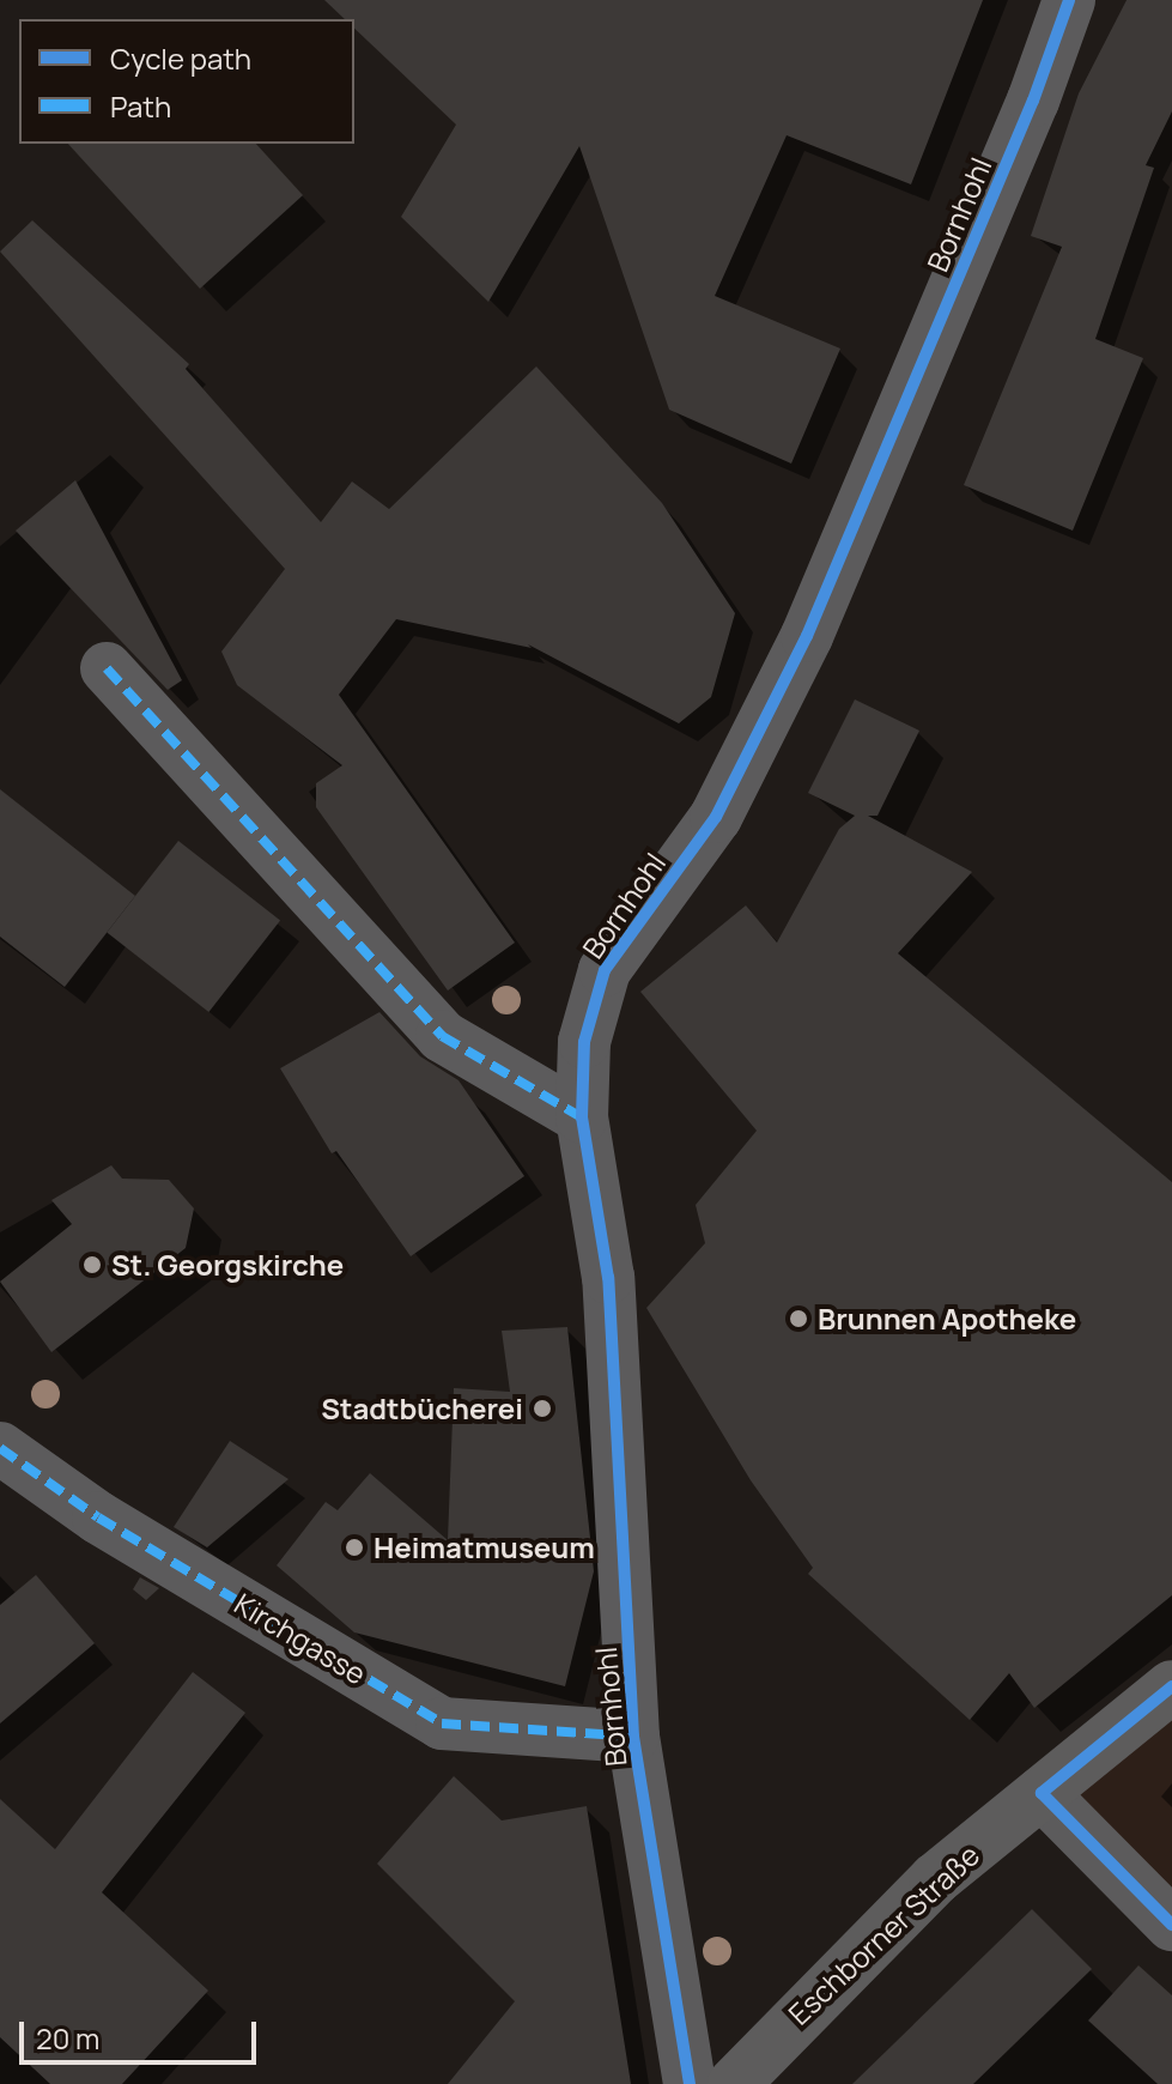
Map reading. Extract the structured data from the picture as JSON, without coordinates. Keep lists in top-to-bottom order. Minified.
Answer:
{"streets":{"main road":["Eschborner Straße"],"street":["Bornhohl","Kirchgasse"]},"crossings":[["Bornhohl","Kirchgasse"]],"places":["St. Georgskirche","Brunnen Apotheke","Stadtbücherei","Heimatmuseum"],"legend":["Cycle path","Path"],"scale_bar":"20 m"}
